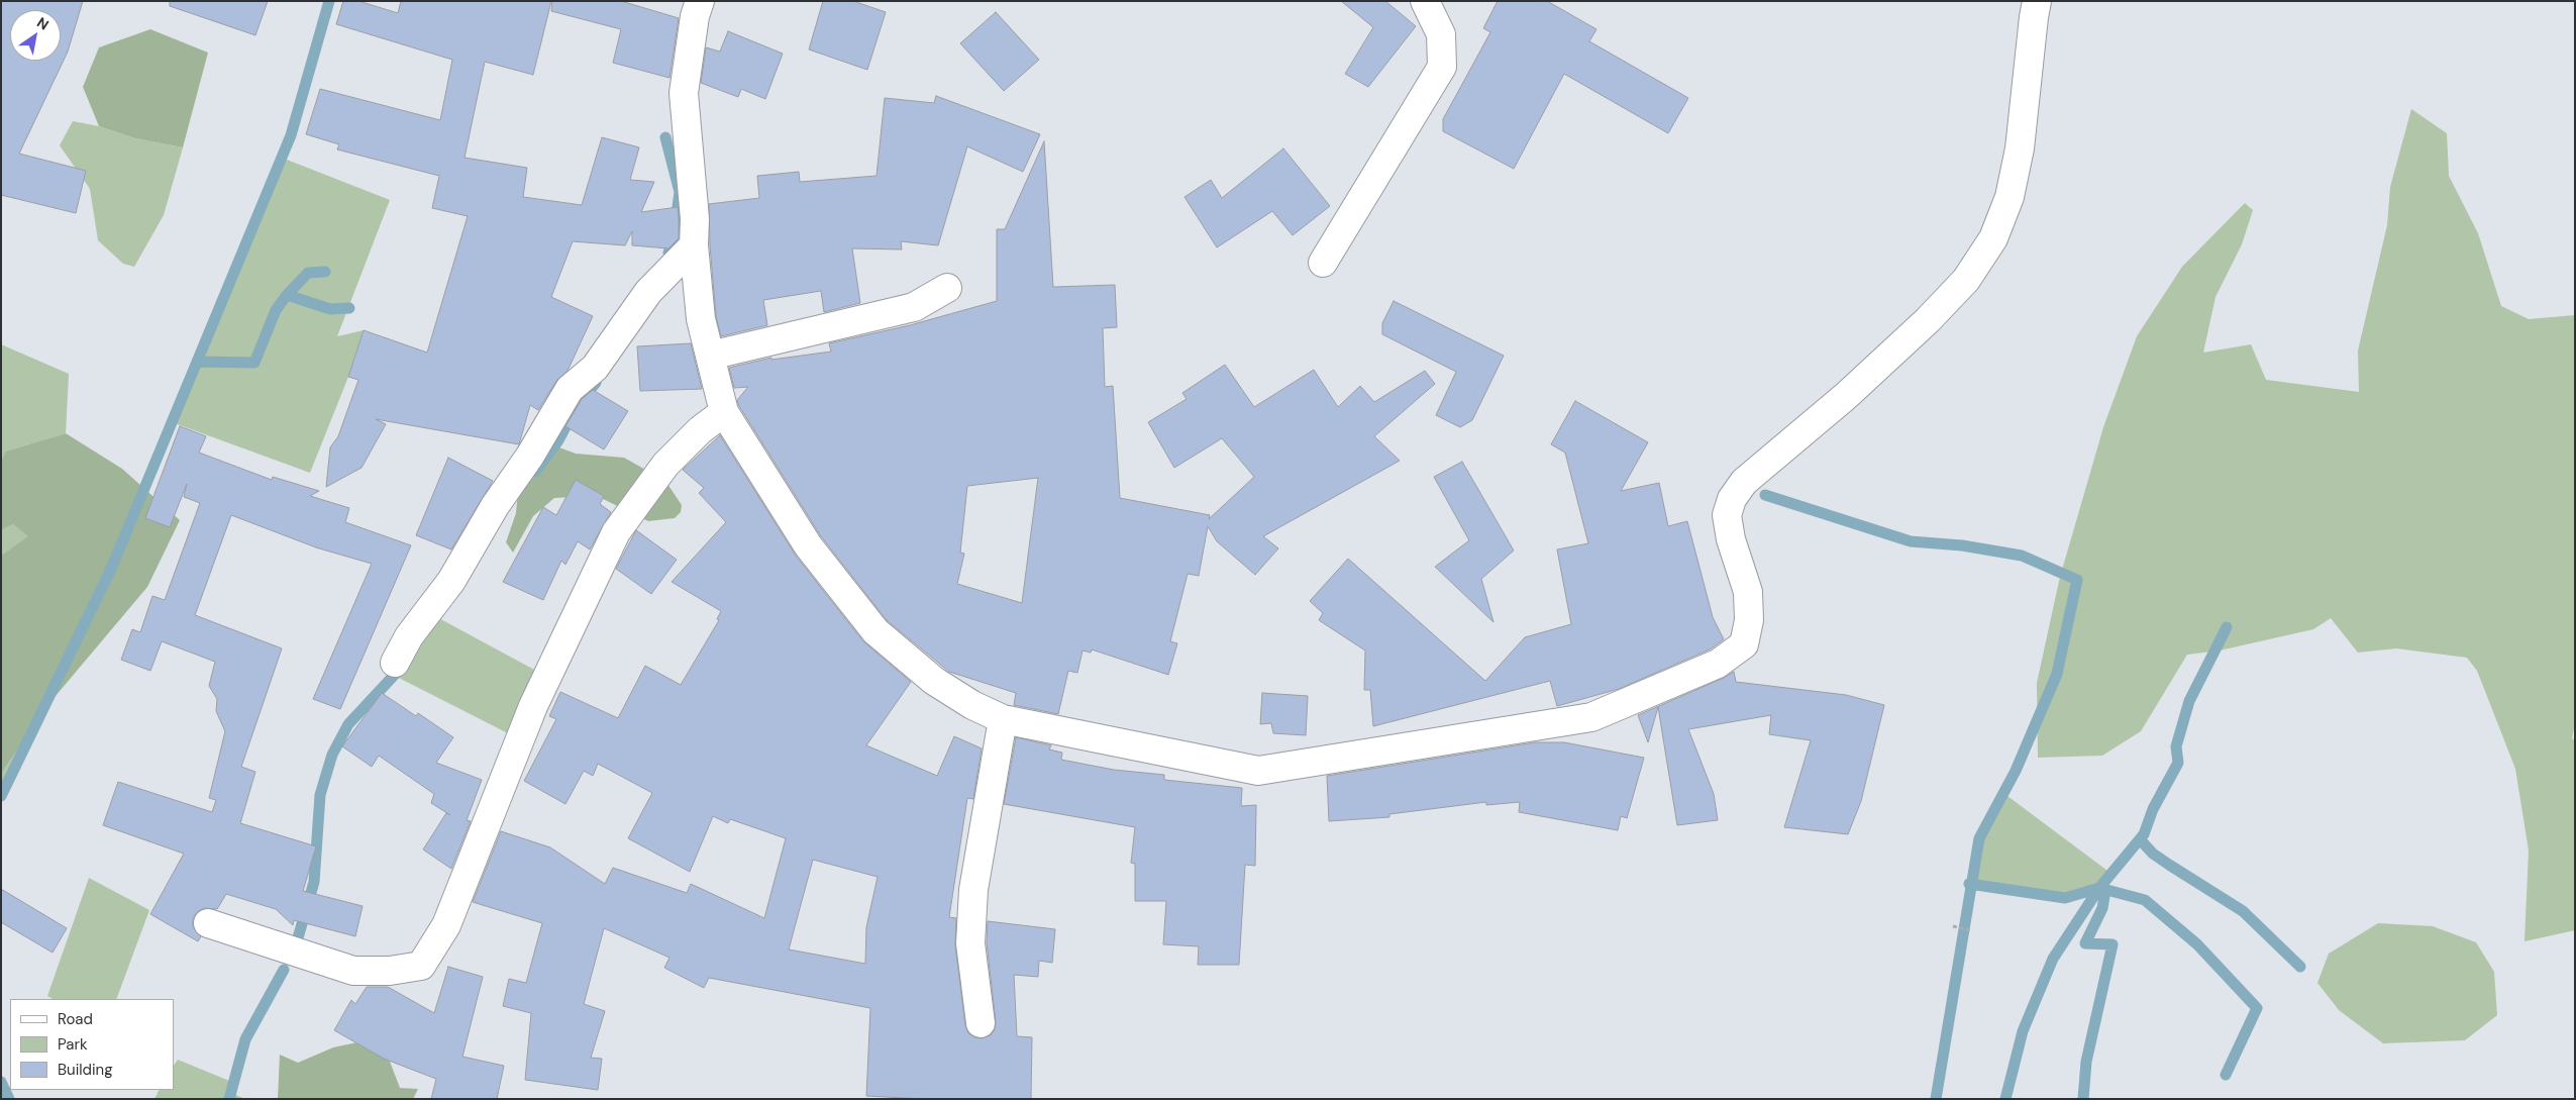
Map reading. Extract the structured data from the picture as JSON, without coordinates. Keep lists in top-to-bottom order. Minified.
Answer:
{"legend":["Road","Park","Building"],"north":"top right"}
